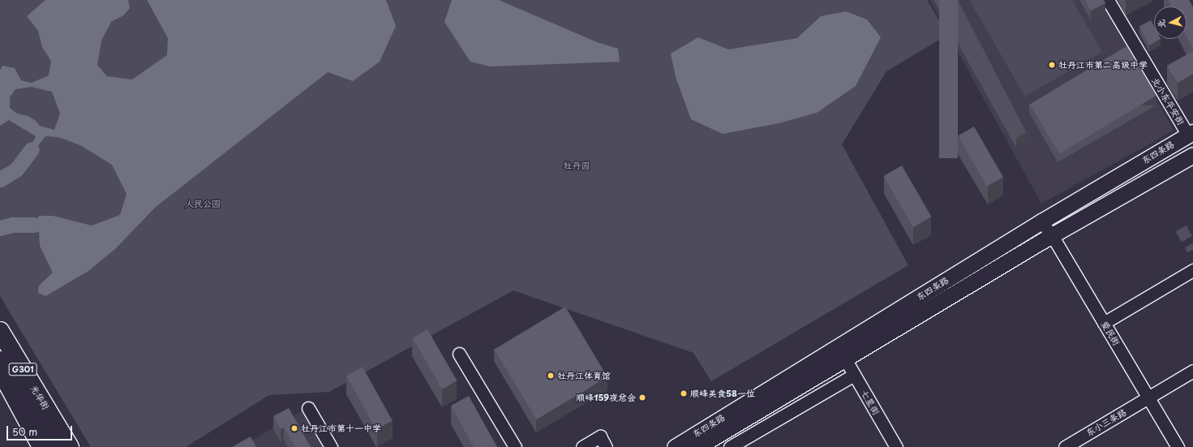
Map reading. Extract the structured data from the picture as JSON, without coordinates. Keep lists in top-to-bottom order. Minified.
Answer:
{"streets":{"highway":["G301","光华街"],"main road":["东四条路"],"street":["北小东平安街","爱民街","七星街","东小三条路"]},"crossings":[["北小东平安街","东四条路"],["东四条路","爱民街"],["东四条路","七星街"],["爱民街","东小三条路"]],"parks":["牡丹园","人民公园"],"places":["牡丹江市第二高级中学","牡丹江体育馆","顺峰美食58一位","顺峰159夜总会","牡丹江市第十一中学"],"scale_bar":"50 m","north":"left"}
